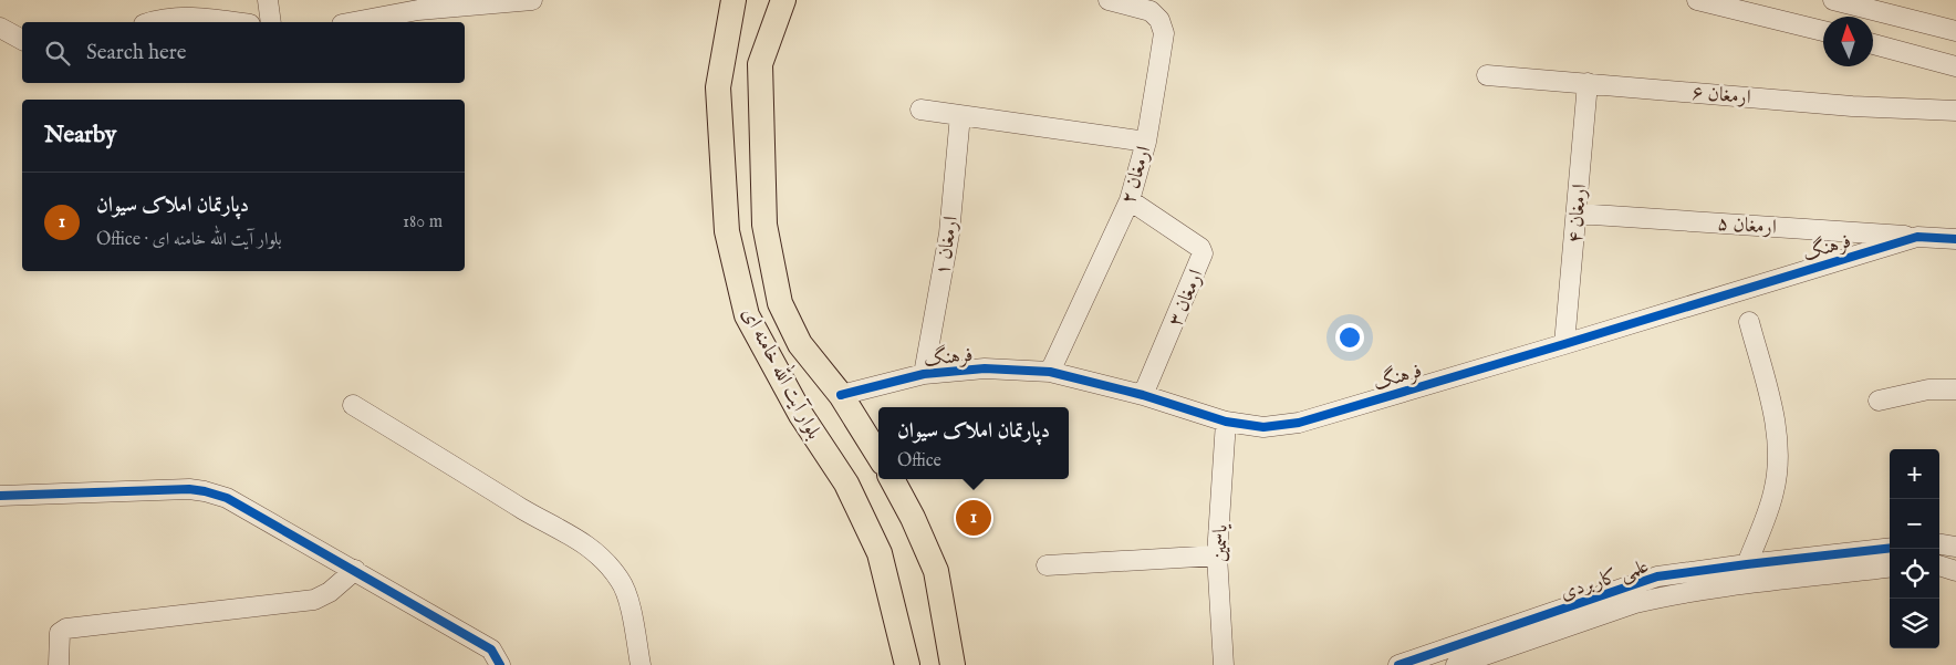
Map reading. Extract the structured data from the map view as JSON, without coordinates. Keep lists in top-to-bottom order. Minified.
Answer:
{"streets":{"main road":["بلوار آیت الله خامنه ای"],"street":["ارمغان ۶","ارمغان ۲","ارمغان ۴","ارمغان ۵","ارمغان ۱","فرهنگ","ارمغان ۳","یاسمین","علمی کاربردی"]},"crossings":[["ارمغان ۶","ارمغان ۴"],["ارمغان ۲","فرهنگ"],["ارمغان ۲","ارمغان ۳"],["ارمغان ۴","ارمغان ۵"],["ارمغان ۴","فرهنگ"],["ارمغان ۵","فرهنگ"],["ارمغان ۱","فرهنگ"],["فرهنگ","ارمغان ۳"],["فرهنگ","بلوار آیت الله خامنه ای"],["فرهنگ","یاسمین"]],"north":"top","page":{"search":"Search here","heading":"Nearby","list":[{"mark":"1","name":"دپارتمان املاک سیوان","note":"Office · بلوار آیت الله خامنه ای","value":"180 m"}],"popup":["دپارتمان املاک سیوان","Office"],"map_buttons":["+","−"],"pins":"1"}}
